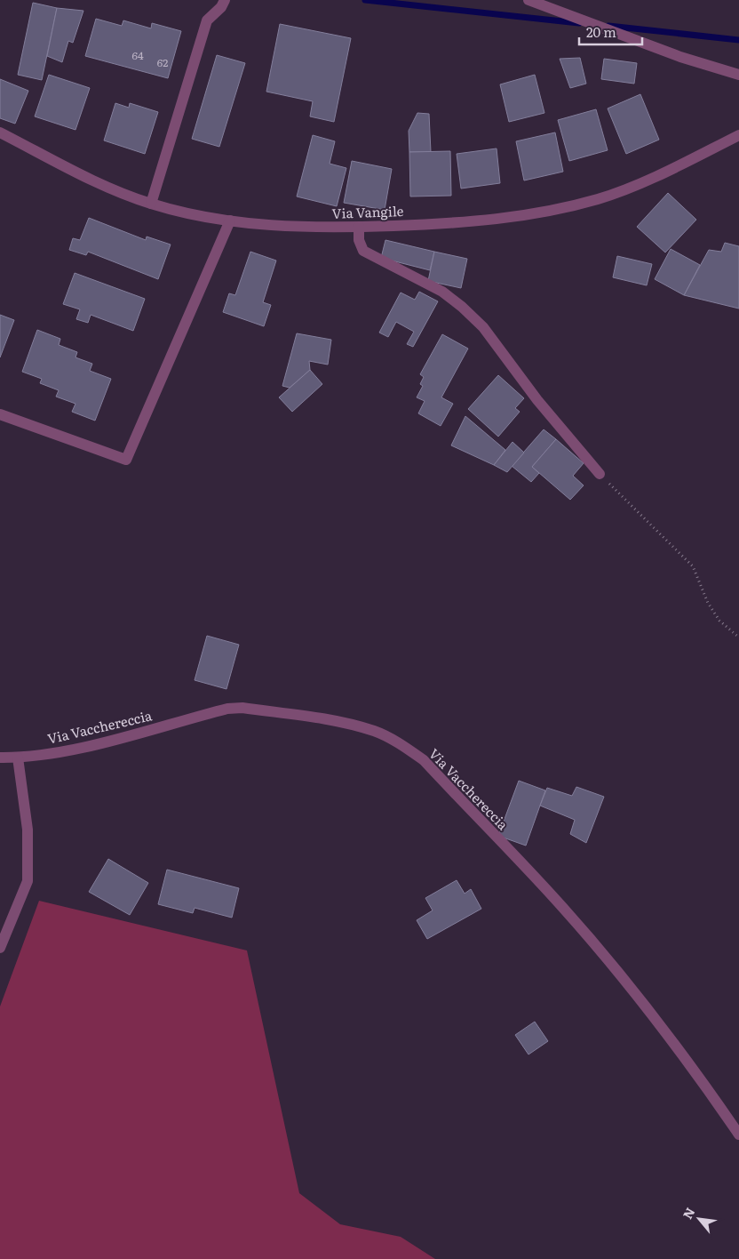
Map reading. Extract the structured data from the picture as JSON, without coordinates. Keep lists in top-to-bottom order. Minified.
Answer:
{"streets":{"street":["Via Vangile","Via Vacchereccia"]},"house_numbers":["64","62"],"scale_bar":"20 m","north":"top left"}
